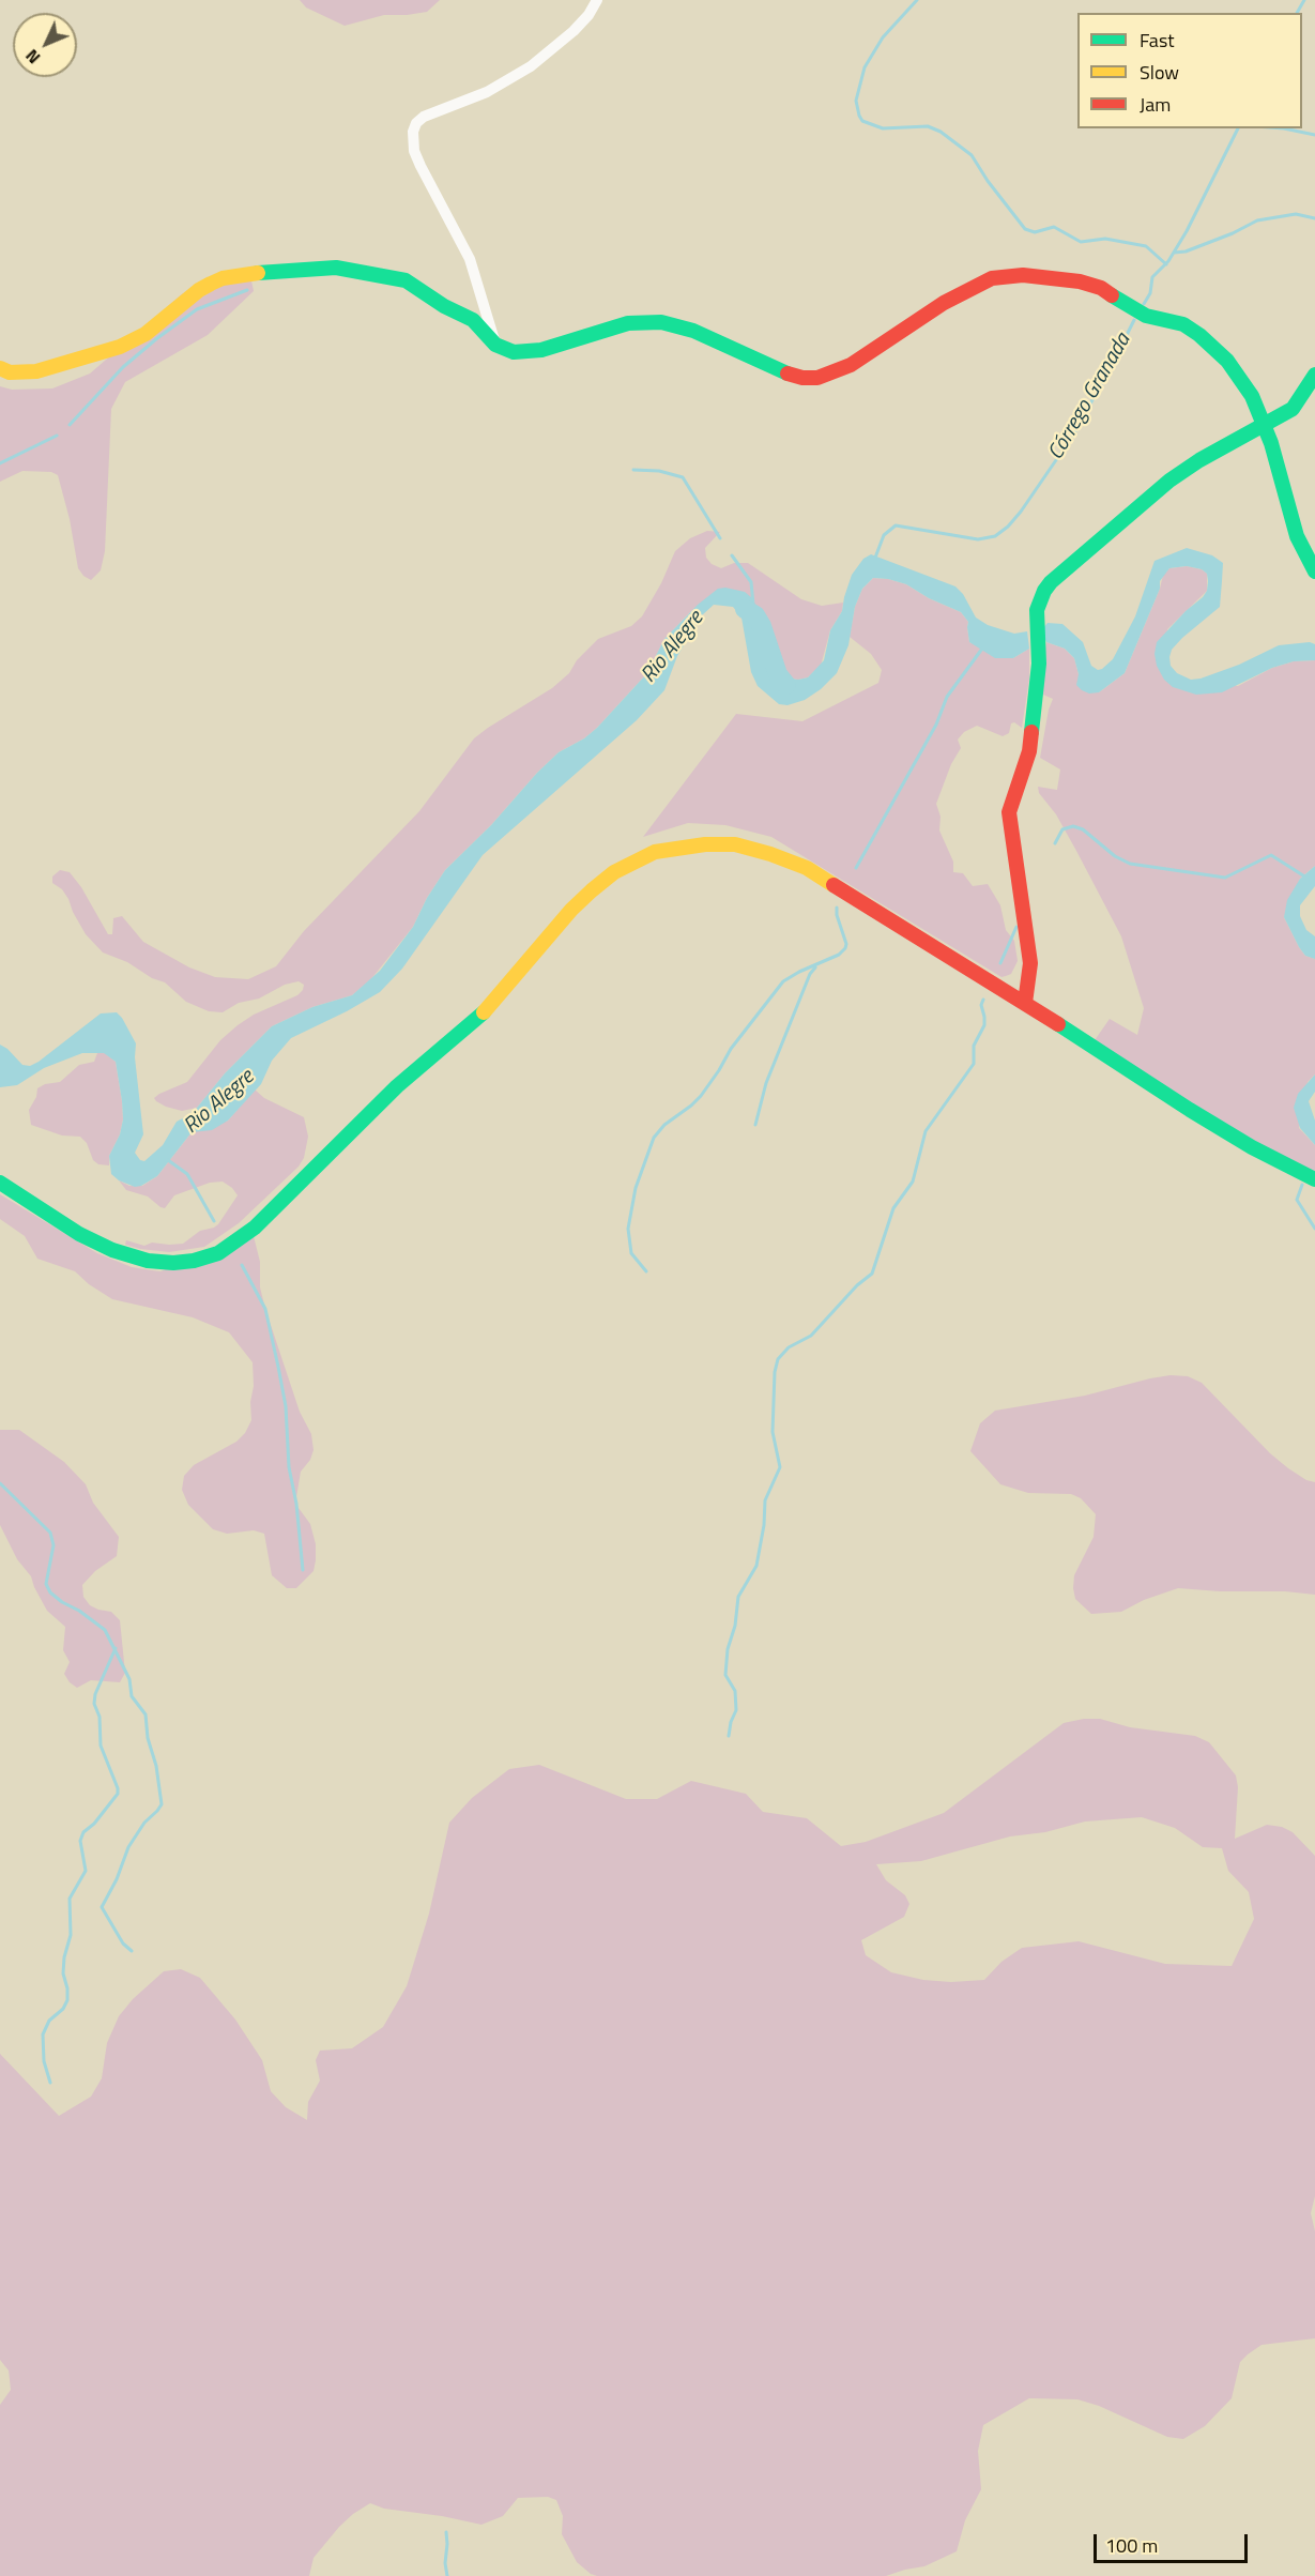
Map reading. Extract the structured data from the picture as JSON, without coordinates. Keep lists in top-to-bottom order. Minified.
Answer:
{"water":["Córrego Granada","Rio Alegre"],"legend":["Fast","Slow","Jam"],"scale_bar":"100 m","north":"bottom left"}
